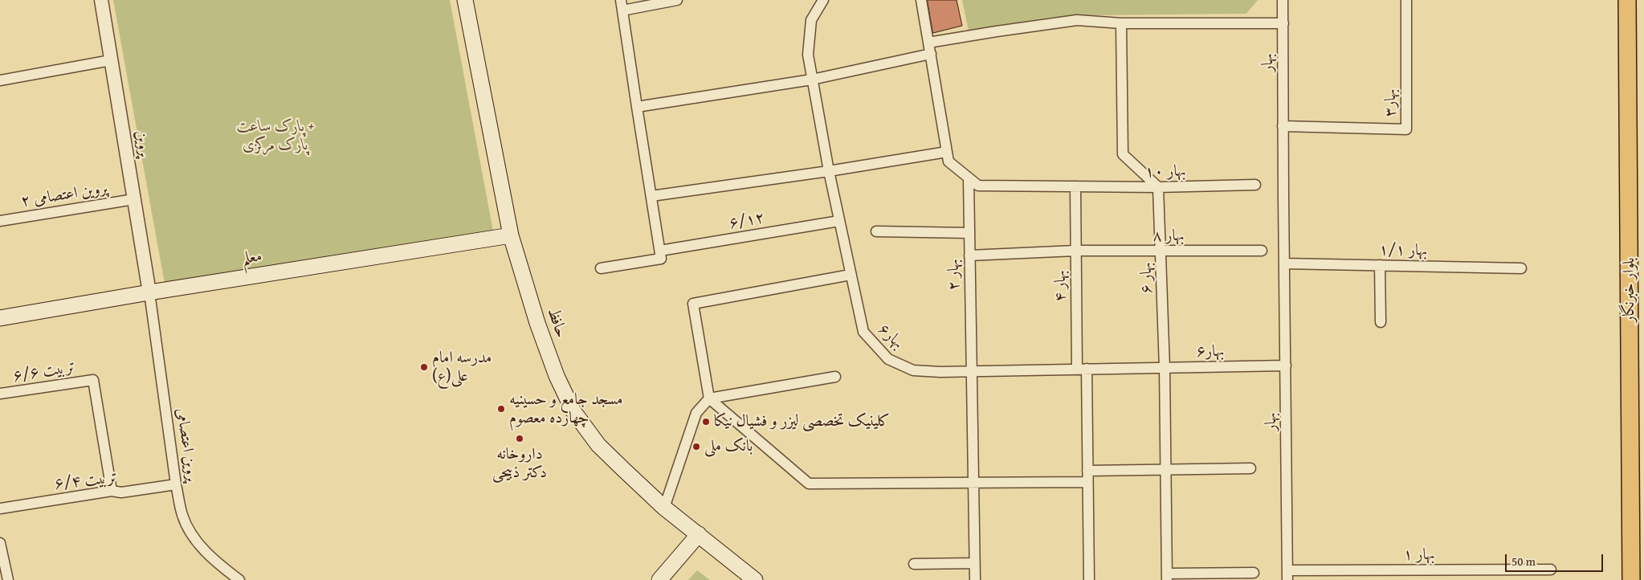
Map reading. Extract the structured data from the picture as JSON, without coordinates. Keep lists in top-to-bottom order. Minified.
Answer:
{"streets":{"main road":["معلم","بلوار خبرنگار","حافظ"],"street":["بهار","بهار۳","پروین","بهار ۱۰","پروین اعتصامی ۲","۶/۱۲","بهار ۸","بهار ۱/۱","بهار ۲","بهار ۶","بهار ۴","بهار۶","تربیت ۶/۶","پروین اعتصامی","تربیت ۶/۴","بهار ۱"]},"crossings":[["بهار","بهار۳"],["بهار","بهار ۱/۱"],["بهار","بهار۶"],["بهار","بهار ۱"],["پروین","پروین اعتصامی ۲"],["پروین","معلم"],["پروین","پروین اعتصامی"],["بهار ۱۰","بهار ۲"],["بهار ۱۰","بهار ۶"],["بهار ۱۰","بهار ۴"],["۶/۱۲","بهار۶"],["بهار ۸","بهار ۲"],["بهار ۸","بهار ۶"],["بهار ۸","بهار ۴"],["معلم","حافظ"],["معلم","پروین اعتصامی"],["بهار ۲","بهار۶"],["بهار ۶","بهار۶"],["بهار ۴","بهار۶"],["تربیت ۶/۶","تربیت ۶/۴"],["پروین اعتصامی","تربیت ۶/۴"]],"parks":["پارک ساعت + پارک مرکزی"],"places":["مدرسه امام علی(ع)","مسجد جامع و حسینیه چهارده معصوم","کلینیک تخصصی لیزر و فشیال نیکا","داروخانه دکتر ذبیحی","بانک ملی"],"scale_bar":"50 m"}
